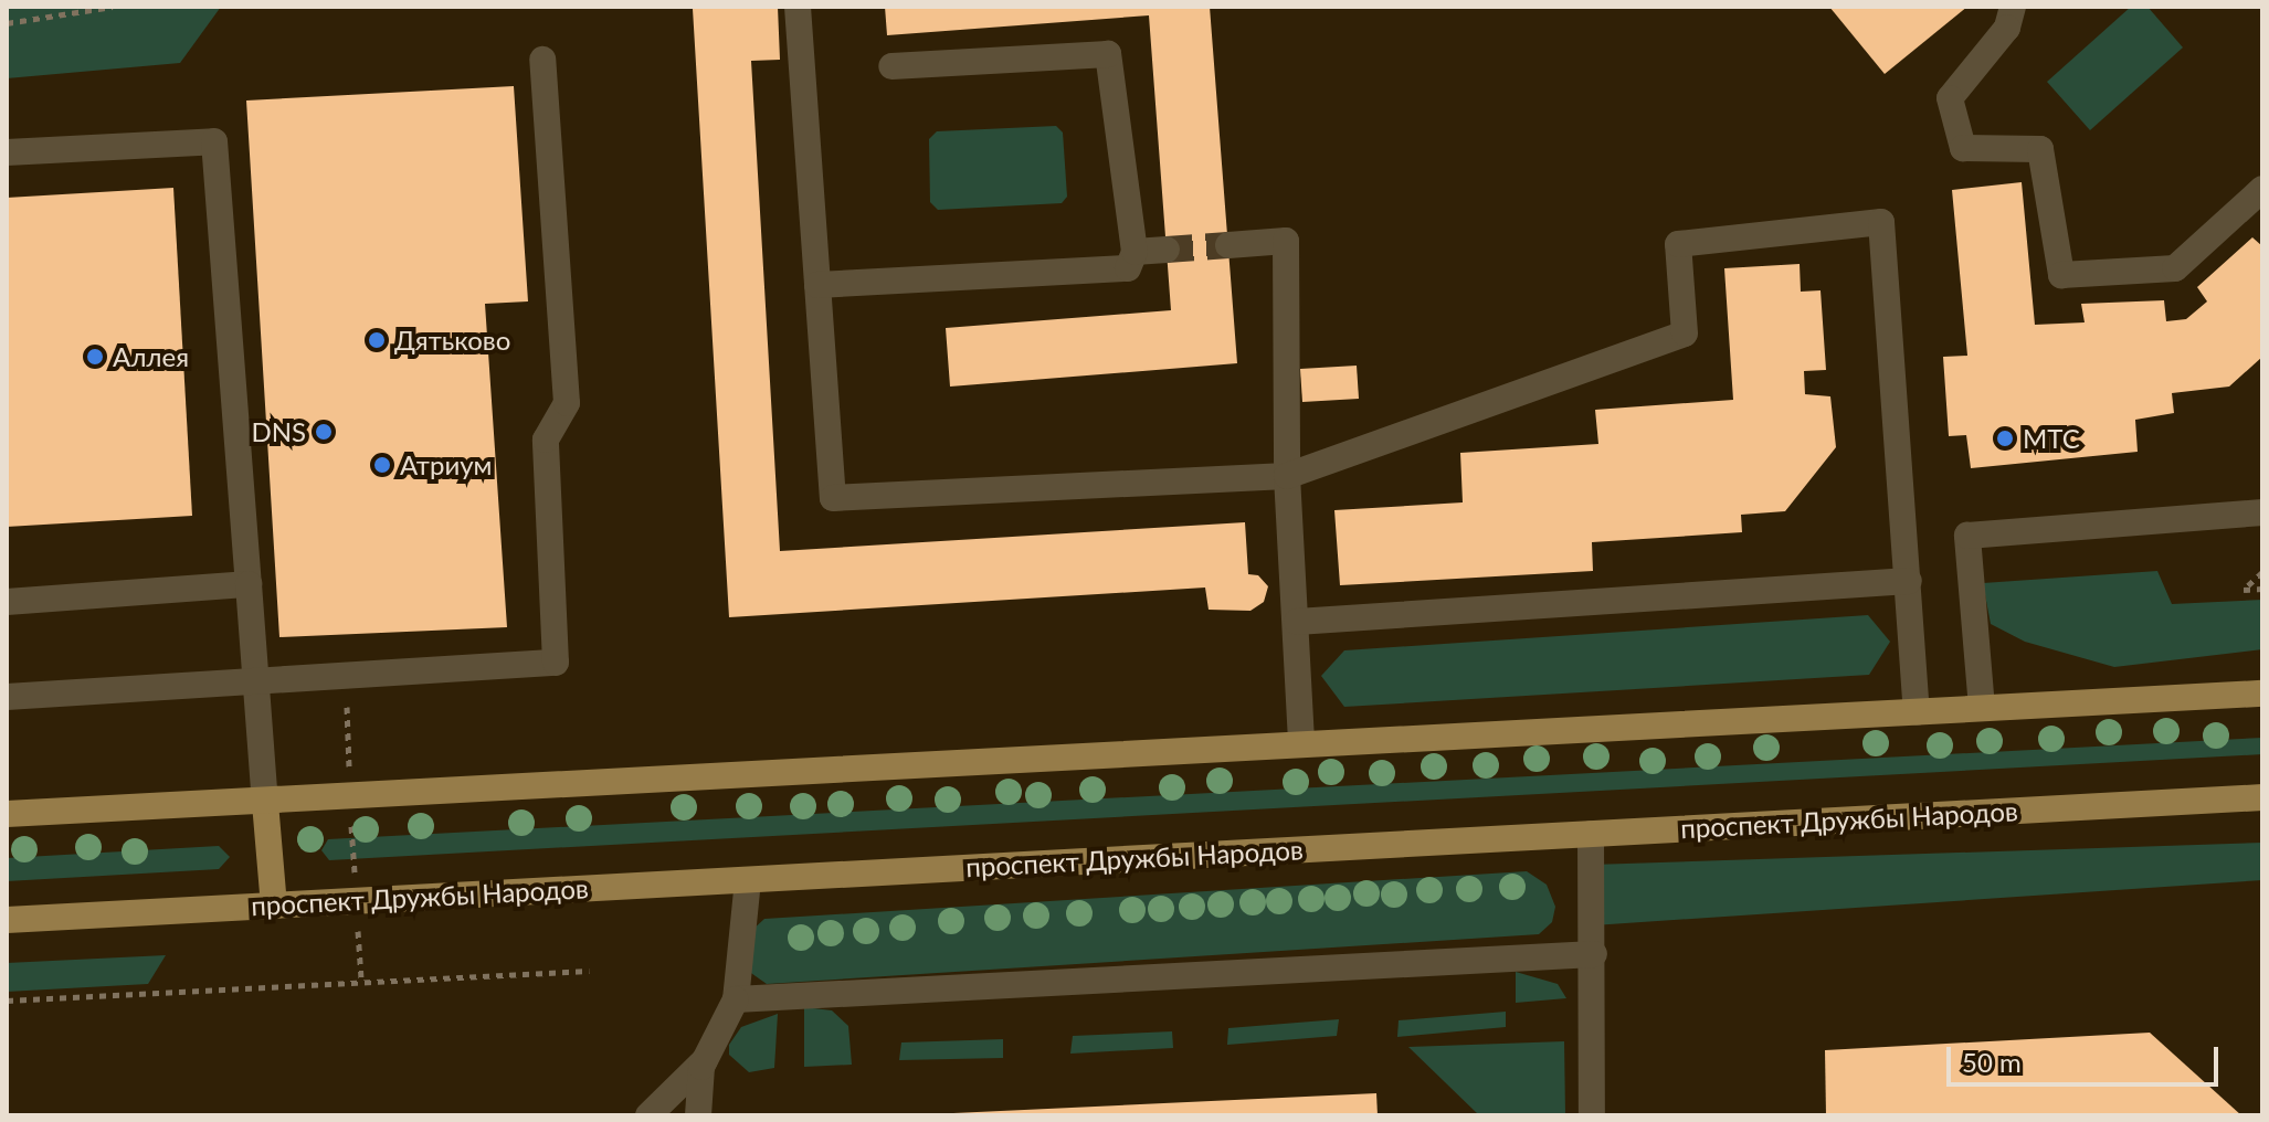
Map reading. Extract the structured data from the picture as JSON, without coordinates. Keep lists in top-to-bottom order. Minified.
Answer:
{"streets":{"main road":["проспект Дружбы Народов"]},"places":["Дятьково","Аллея","DNS","МТС","Атриум"],"scale_bar":"50 m"}
